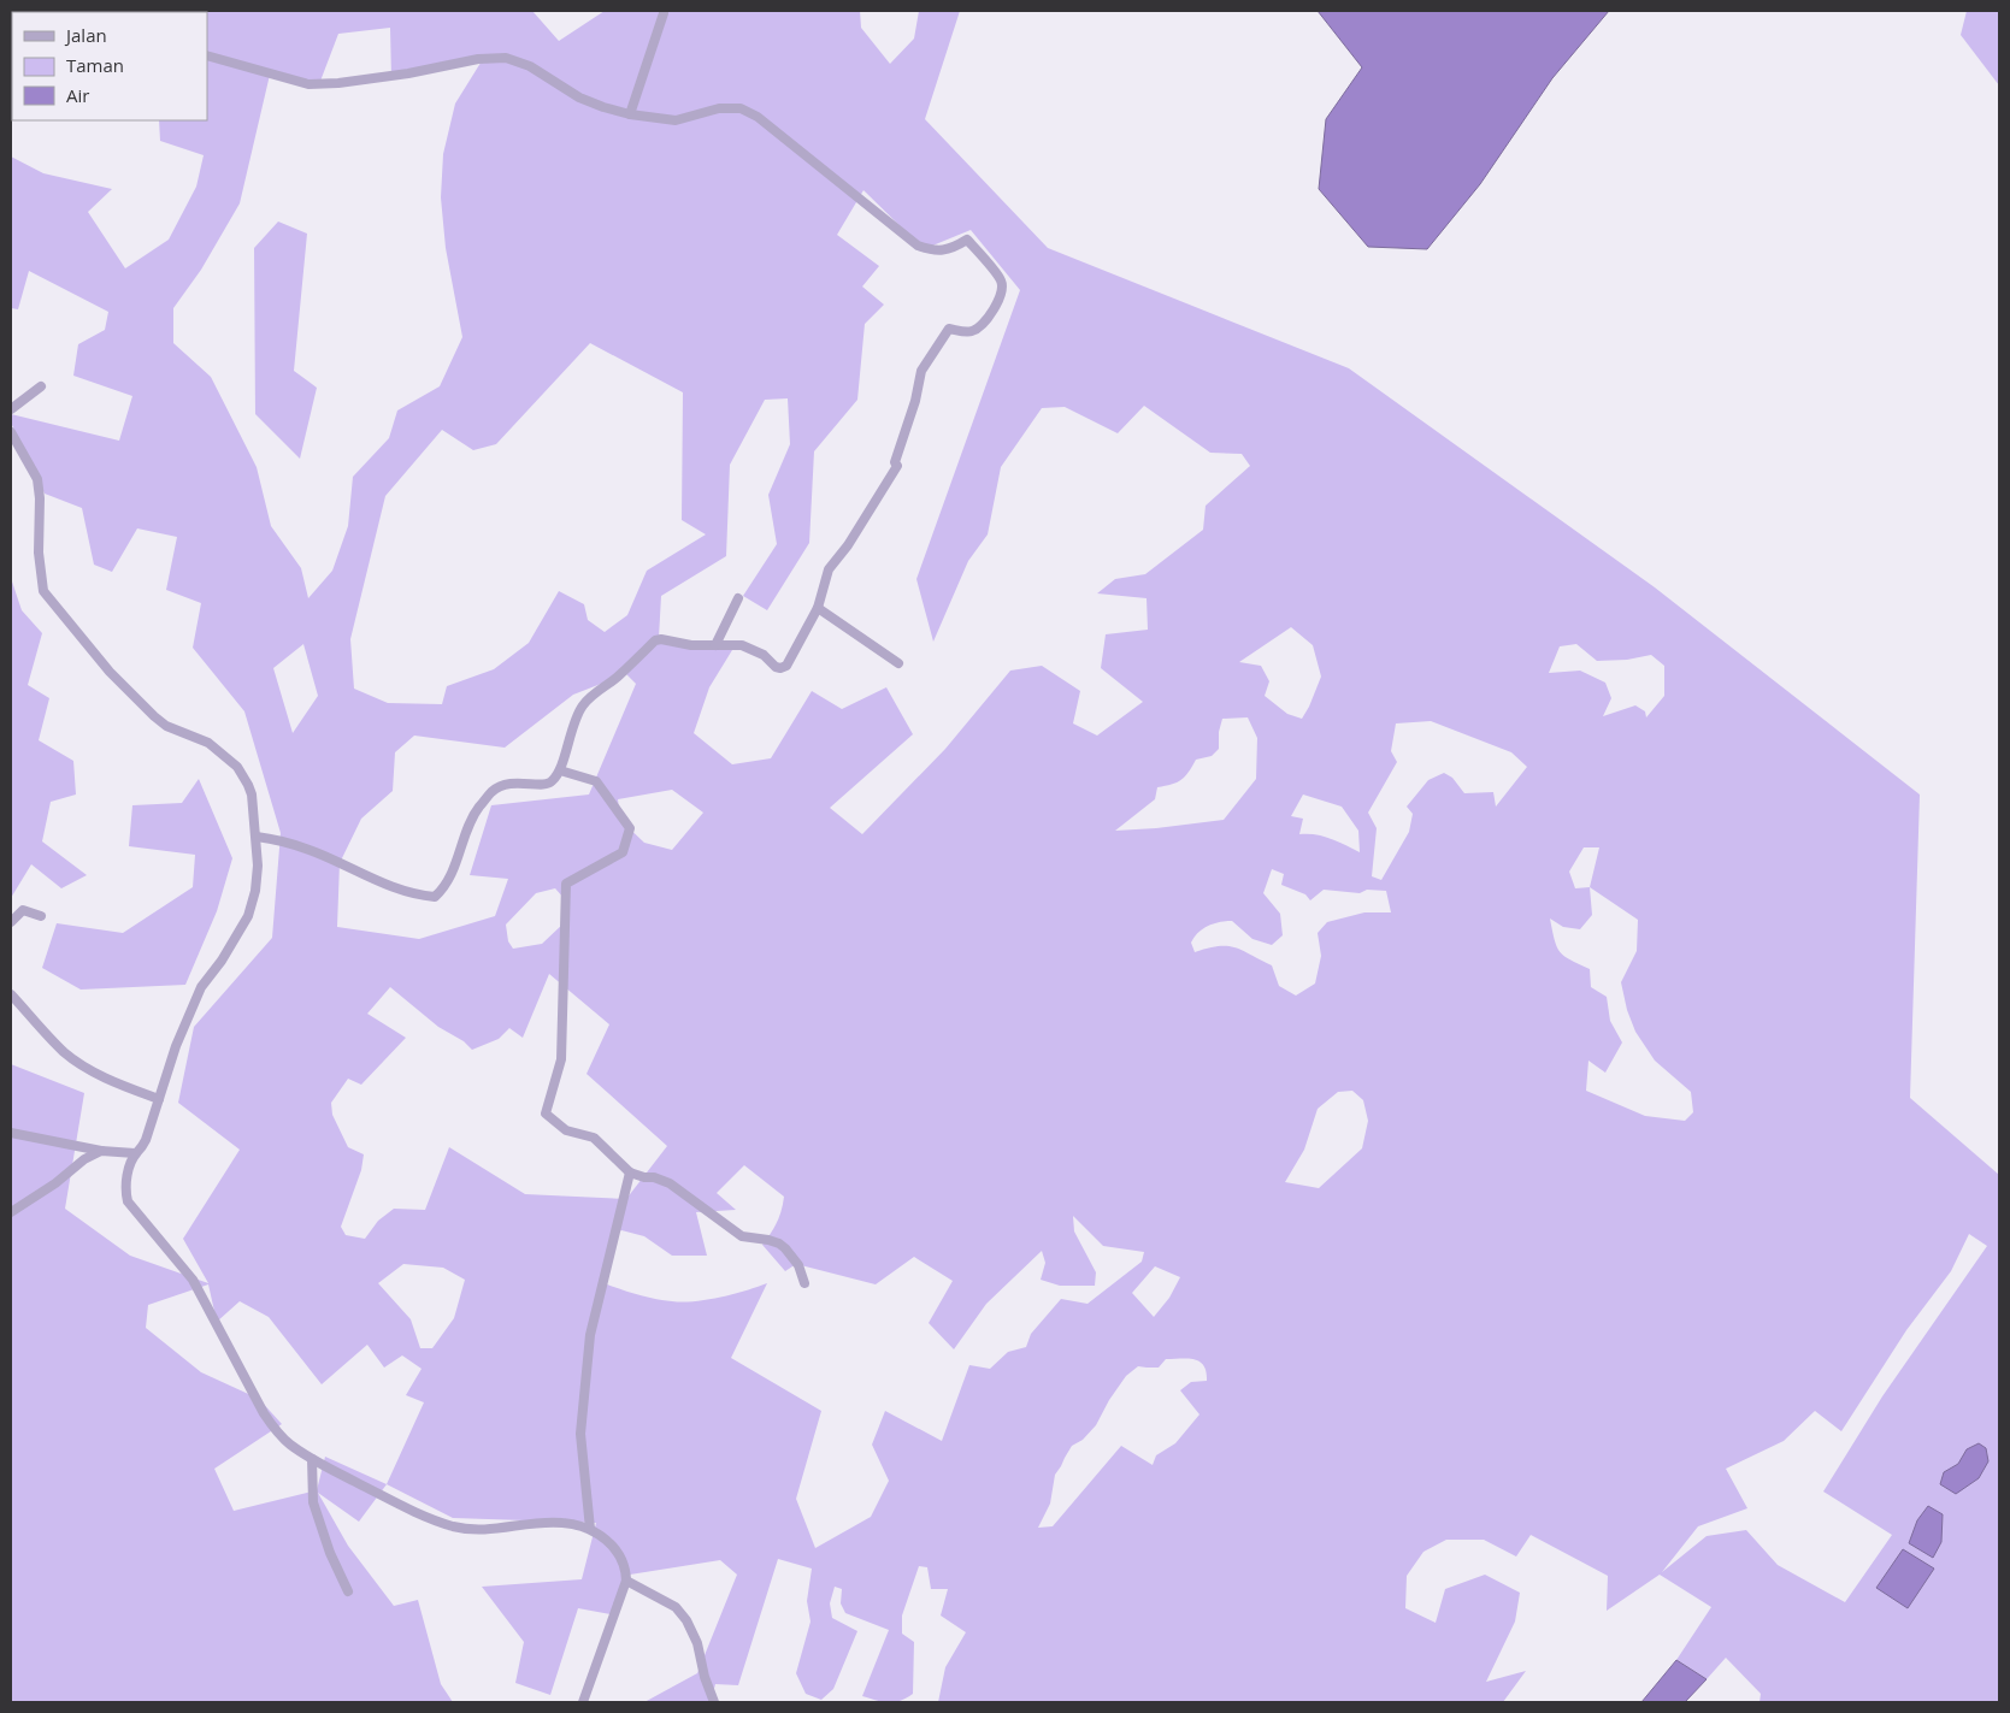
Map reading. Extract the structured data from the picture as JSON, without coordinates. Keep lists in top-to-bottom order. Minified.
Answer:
{"legend":["Jalan","Taman","Air"]}
